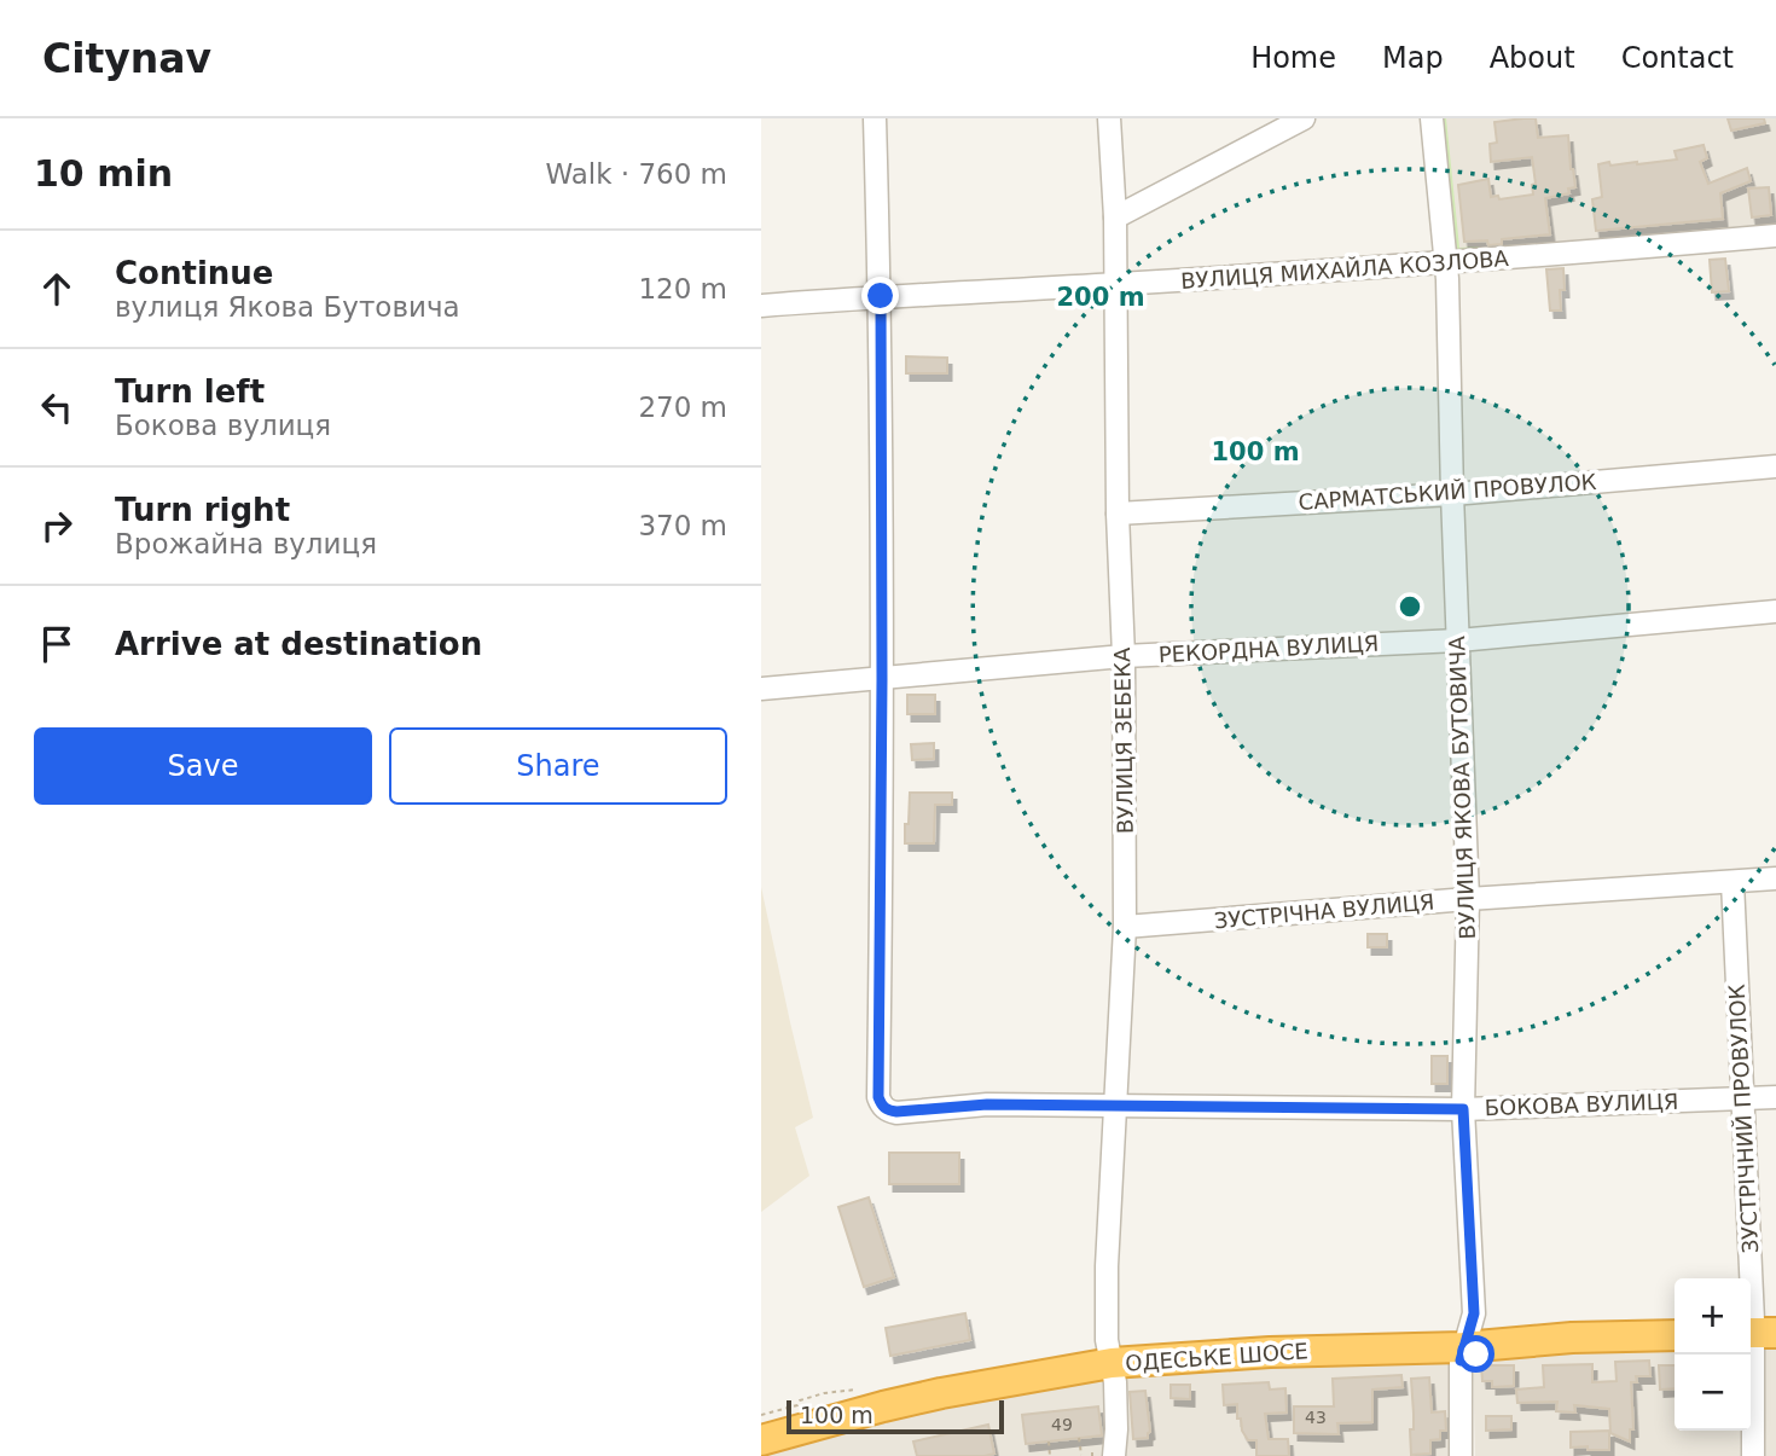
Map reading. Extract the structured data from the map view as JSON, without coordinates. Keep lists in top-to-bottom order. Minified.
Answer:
{"streets":{"highway":["ОДЕСЬКЕ ШОСЕ"],"street":["ВУЛИЦЯ МИХАЙЛА КОЗЛОВА","САРМАТСЬКИЙ ПРОВУЛОК","РЕКОРДНА ВУЛИЦЯ","ВУЛИЦЯ ЗЕБЕКА","ВУЛИЦЯ ЯКОВА БУТОВИЧА","ЗУСТРІЧНА ВУЛИЦЯ","БОКОВА ВУЛИЦЯ","ЗУСТРІЧНИЙ ПРОВУЛОК"]},"crossings":[["ВУЛИЦЯ МИХАЙЛА КОЗЛОВА","ВУЛИЦЯ ЗЕБЕКА"],["ВУЛИЦЯ МИХАЙЛА КОЗЛОВА","ВУЛИЦЯ ЯКОВА БУТОВИЧА"],["САРМАТСЬКИЙ ПРОВУЛОК","ВУЛИЦЯ ЗЕБЕКА"],["САРМАТСЬКИЙ ПРОВУЛОК","ВУЛИЦЯ ЯКОВА БУТОВИЧА"],["РЕКОРДНА ВУЛИЦЯ","ВУЛИЦЯ ЗЕБЕКА"],["РЕКОРДНА ВУЛИЦЯ","ВУЛИЦЯ ЯКОВА БУТОВИЧА"],["РЕКОРДНА ВУЛИЦЯ","БОКОВА ВУЛИЦЯ"],["ВУЛИЦЯ ЗЕБЕКА","ЗУСТРІЧНА ВУЛИЦЯ"],["ВУЛИЦЯ ЗЕБЕКА","БОКОВА ВУЛИЦЯ"],["ВУЛИЦЯ ЗЕБЕКА","ОДЕСЬКЕ ШОСЕ"],["ВУЛИЦЯ ЯКОВА БУТОВИЧА","ЗУСТРІЧНА ВУЛИЦЯ"],["ВУЛИЦЯ ЯКОВА БУТОВИЧА","БОКОВА ВУЛИЦЯ"],["ВУЛИЦЯ ЯКОВА БУТОВИЧА","ОДЕСЬКЕ ШОСЕ"],["ЗУСТРІЧНА ВУЛИЦЯ","ЗУСТРІЧНИЙ ПРОВУЛОК"],["БОКОВА ВУЛИЦЯ","ЗУСТРІЧНИЙ ПРОВУЛОК"]],"house_numbers":["43","49"],"scale_bar":"100 m","page":{"header":"Citynav","nav":["Home","Map","About","Contact"],"heading":["10 min","Walk · 760 m"],"list":[["Continue","вулиця Якова Бутовича","120 m"],["Turn left","Бокова вулиця","270 m"],["Turn right","Врожайна вулиця","370 m"],"Arrive at destination"],"buttons":["Save","Share"],"map_buttons":["+","−"],"scale":"100 m"},"rings":["200 m","100 m"]}
